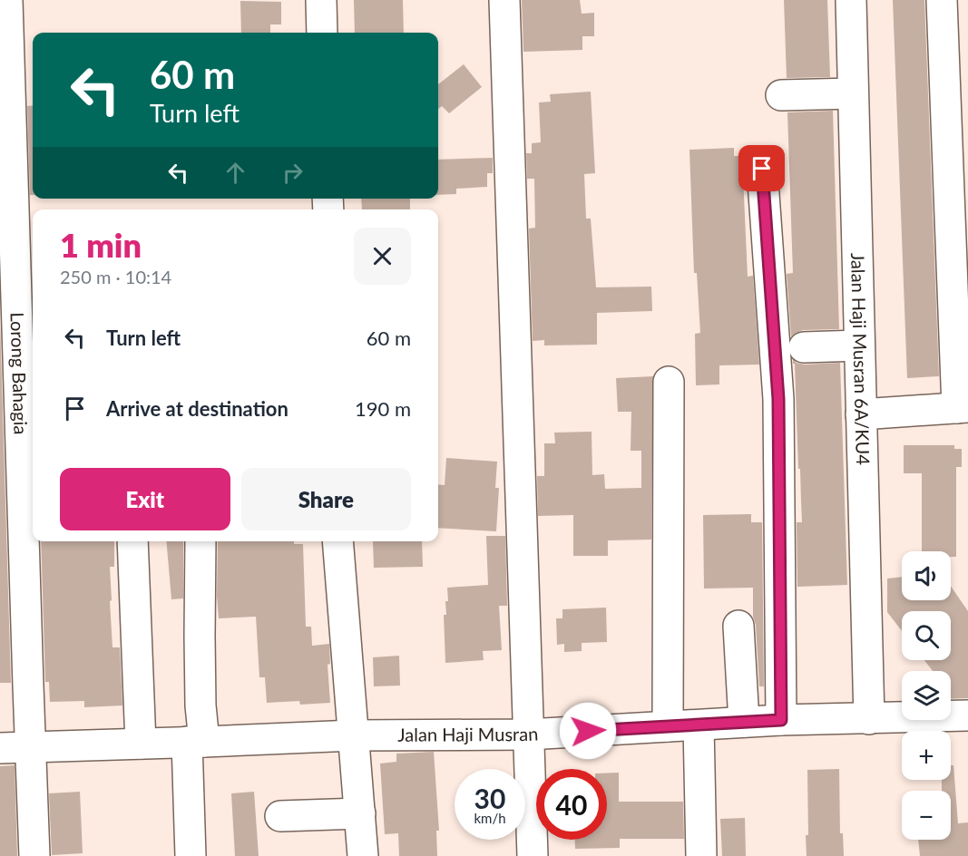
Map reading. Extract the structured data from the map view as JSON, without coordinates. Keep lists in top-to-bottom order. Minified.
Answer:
{"streets":{"street":["Jalan Haji Musran 6A/KU4","Lorong Bahagia","Jalan Haji Musran"]},"crossings":[["Jalan Haji Musran 6A/KU4","Jalan Haji Musran"],["Lorong Bahagia","Jalan Haji Musran"]],"page":{"turn":["60 m","Turn left"],"heading":["1 min","250 m · 10:14"],"list":[{"name":"Turn left","value":"60 m"},{"name":"Arrive at destination","value":"190 m"}],"buttons":["Exit","Share"],"map_buttons":["+","−"],"speed":"30 km/h","limit":"40"}}
